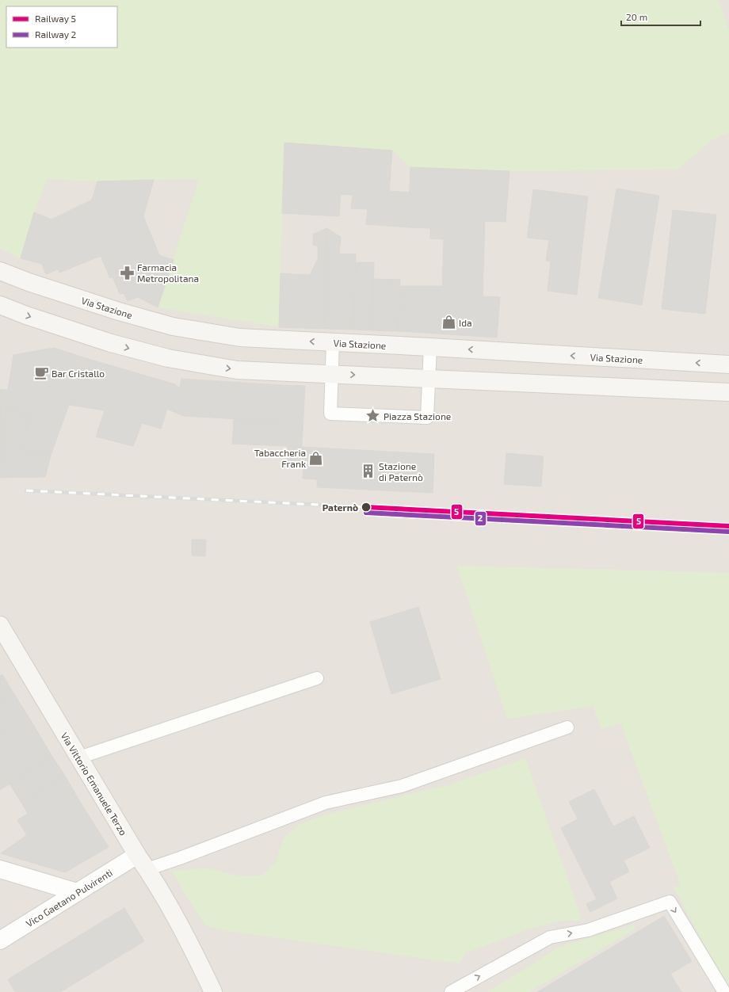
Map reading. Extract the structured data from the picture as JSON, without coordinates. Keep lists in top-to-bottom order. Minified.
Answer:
{"streets":{"street":["Via Stazione","Via Vittorio Emanuele Terzo","Vico Gaetano Pulvirenti"]},"crossings":[["Via Vittorio Emanuele Terzo","Vico Gaetano Pulvirenti"]],"places":{"pharmacy":["Farmacia Metropolitana"],"shop":["Ida","Tabaccheria Frank"],"cafe":["Bar Cristallo"],"place":["Piazza Stazione"],"building":["Stazione di Paternò"],"other":["Paternò"]},"lines":["rail line 5","rail line 2"],"legend":["Railway 5","Railway 2"],"scale_bar":"20 m"}
